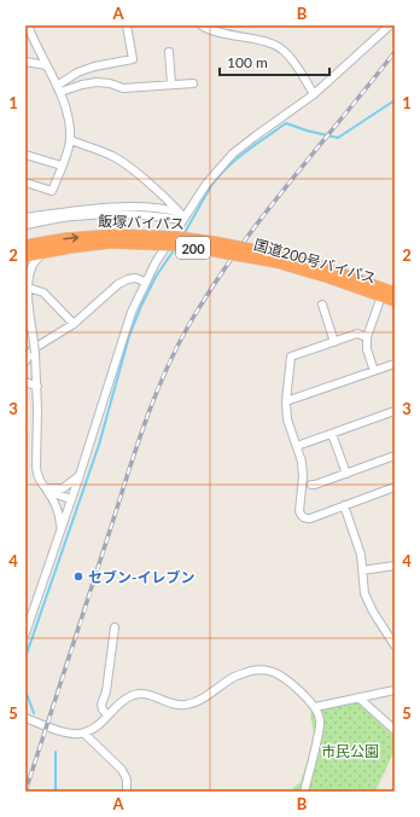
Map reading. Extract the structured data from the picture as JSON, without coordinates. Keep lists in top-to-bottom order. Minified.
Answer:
{"streets":{"highway":["飯塚バイパス","200","国道200号バイパス"]},"crossings":[["飯塚バイパス","国道200号バイパス"],["200","国道200号バイパス"]],"one_way":["飯塚バイパス"],"parks":["市民公園"],"places":["セブン-イレブン"],"scale_bar":"100 m","grid":{"columns":["A","B"],"rows":["1","2","3","4","5"]}}
